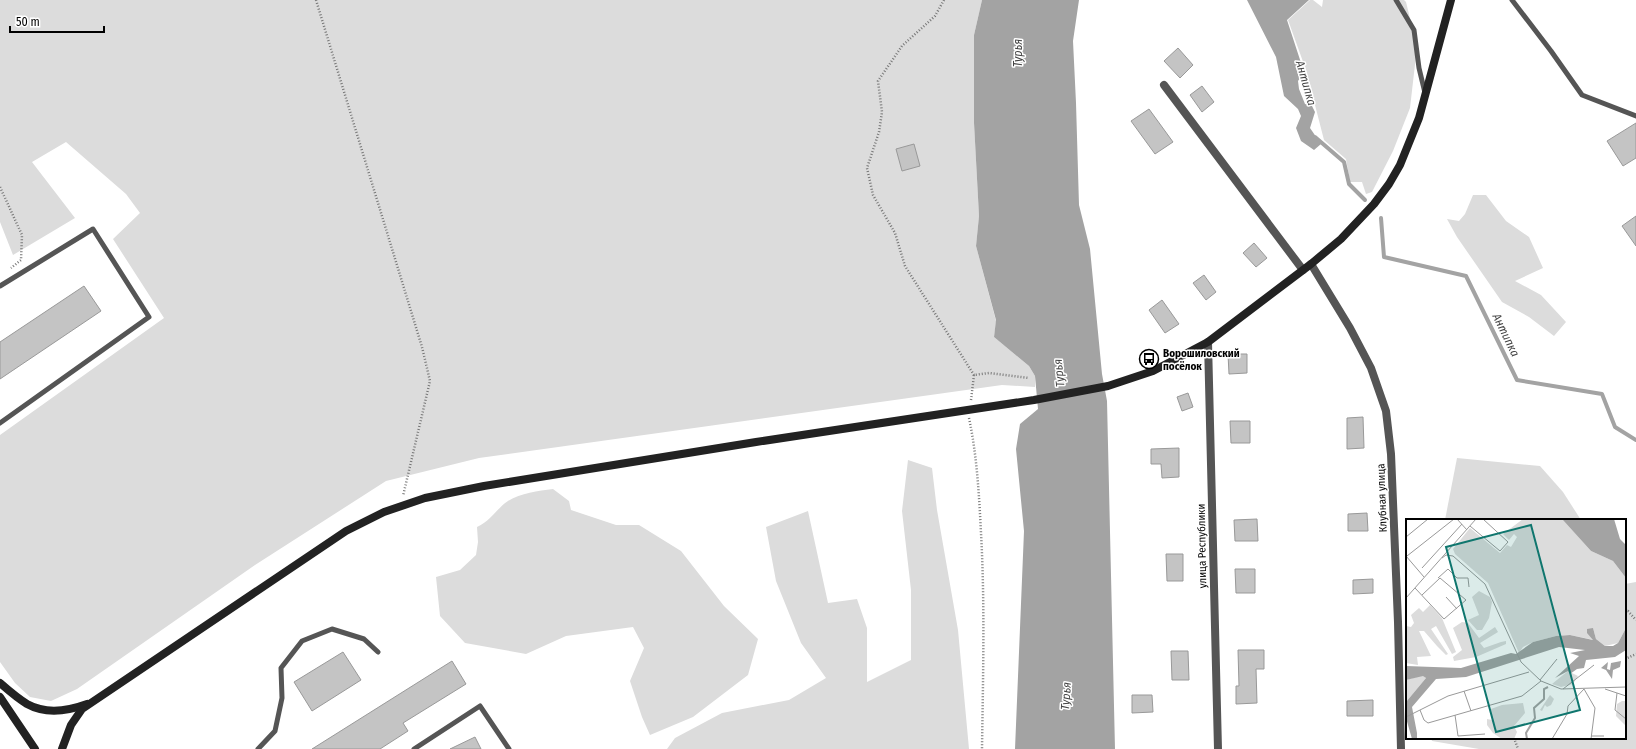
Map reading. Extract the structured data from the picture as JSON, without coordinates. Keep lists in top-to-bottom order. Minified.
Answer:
{"streets":{"street":["Клубная улица","улица Республики"]},"water":["Турья","Антипка"],"places":{"bus stop":["Ворошиловский посёлок"]},"scale_bar":"50 m"}
